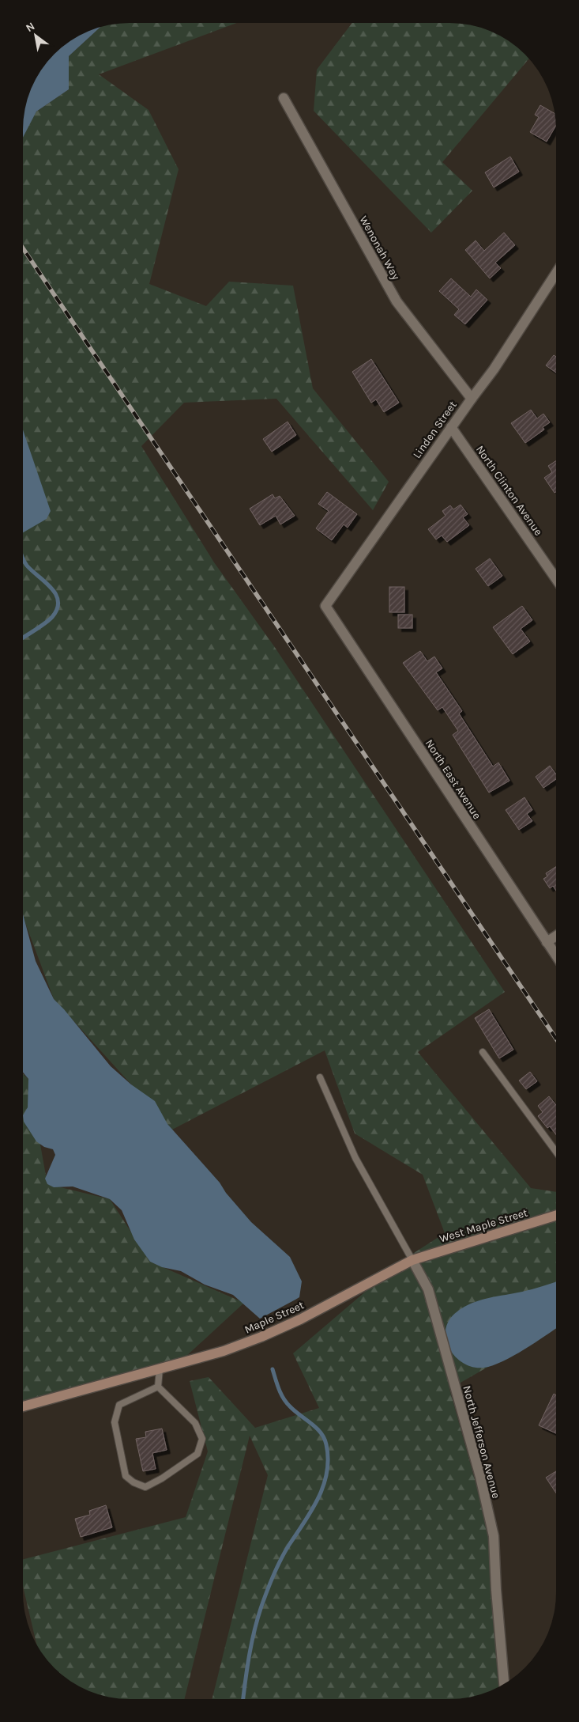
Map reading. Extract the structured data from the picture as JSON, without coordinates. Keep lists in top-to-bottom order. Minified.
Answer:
{"streets":{"street":["Wenonah Way","Linden Street","North Clinton Avenue","North East Avenue","West Maple Street","Maple Street","North Jefferson Avenue"]},"crossings":[["Wenonah Way","Linden Street"],["Linden Street","North Clinton Avenue"],["Linden Street","North East Avenue"],["West Maple Street","Maple Street"],["West Maple Street","North Jefferson Avenue"],["Maple Street","North Jefferson Avenue"]],"north":"top left"}
